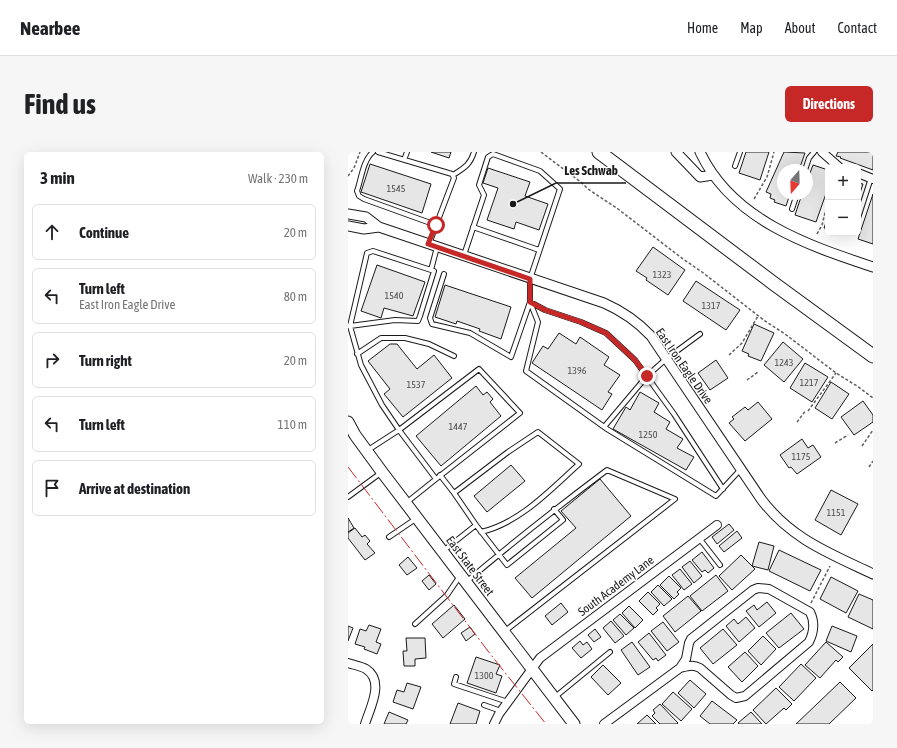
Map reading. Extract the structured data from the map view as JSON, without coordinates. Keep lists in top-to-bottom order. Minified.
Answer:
{"streets":{"main road":["East State Street"],"street":["East Iron Eagle Drive","South Academy Lane"]},"crossings":[["East State Street","South Academy Lane"]],"places":["Les Schwab"],"house_numbers":["1545","1323","1540","1317","1243","1396","1217","1537","1447","1250","1175","1151","1300"],"north":"bottom","page":{"header":"Nearbee","nav":["Home","Map","About","Contact"],"buttons":"Directions","title":"Find us","heading":["3 min","Walk · 230 m"],"map_buttons":["+","−"],"list":[["Continue","20 m"],["Turn left","East Iron Eagle Drive","80 m"],["Turn right","20 m"],["Turn left","110 m"],"Arrive at destination"]}}
